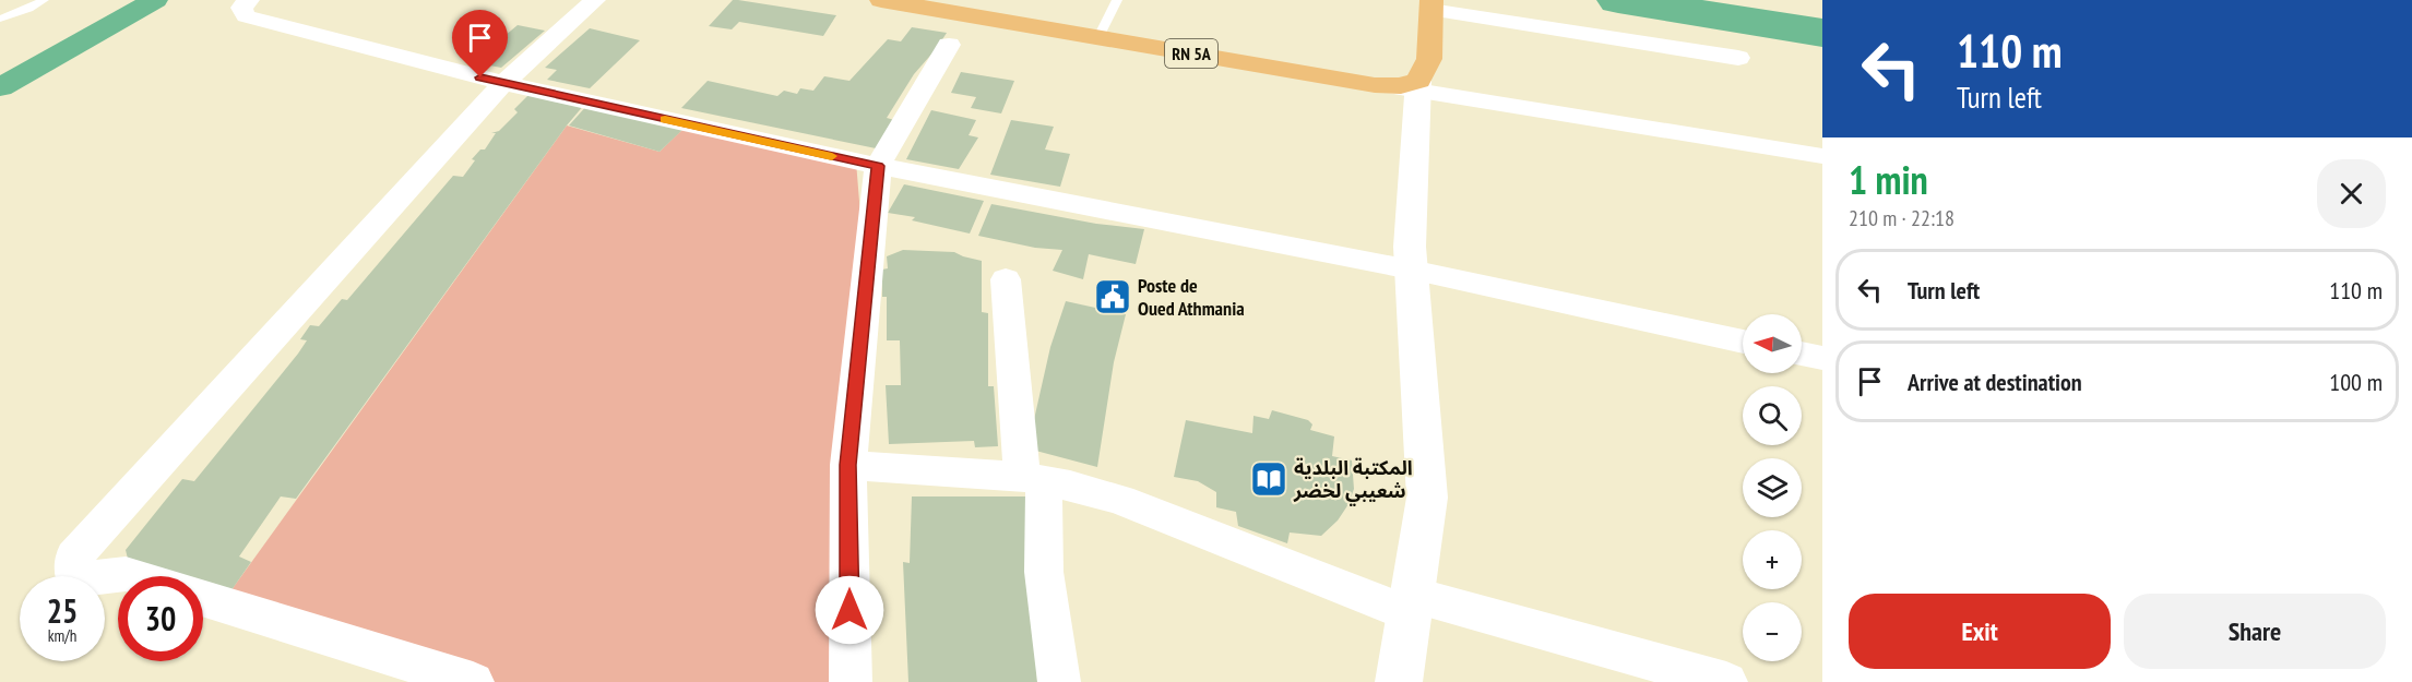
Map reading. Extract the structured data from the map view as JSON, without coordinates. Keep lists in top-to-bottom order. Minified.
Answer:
{"streets":{"main road":["RN 5A"]},"places":{"public building":["Poste de Oued Athmania"],"library":["المكتبة البلدية شعيبي لخضر"]},"north":"left","page":{"turn":["110 m","Turn left"],"heading":["1 min","210 m · 22:18"],"list":[{"name":"Turn left","value":"110 m"},{"name":"Arrive at destination","value":"100 m"}],"map_buttons":["+","−"],"speed":"25 km/h","limit":"30","buttons":["Exit","Share"]}}
